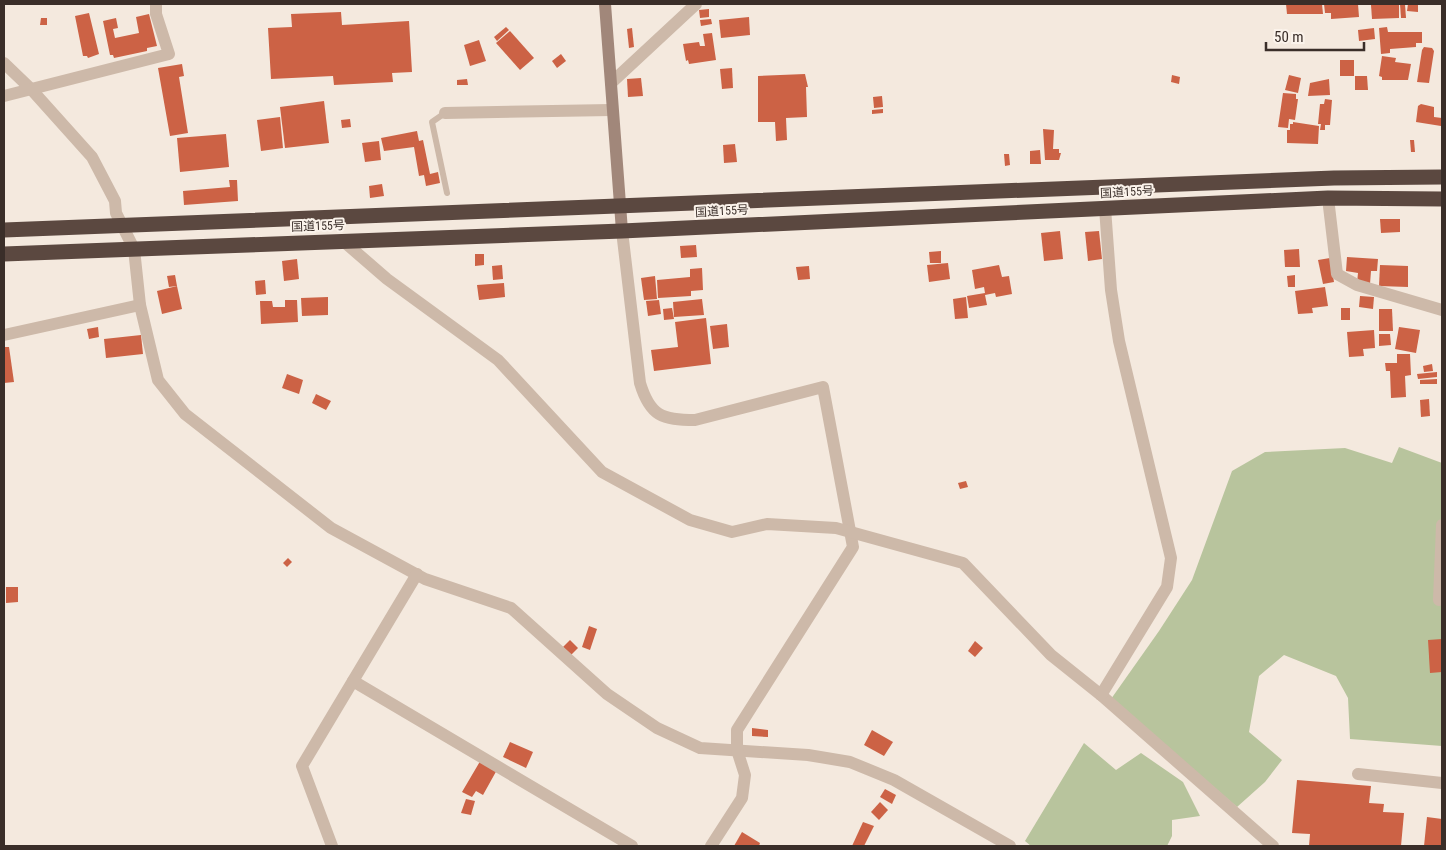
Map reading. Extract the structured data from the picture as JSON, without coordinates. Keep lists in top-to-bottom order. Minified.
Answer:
{"streets":{"highway":["国道155号"]},"scale_bar":"50 m"}
